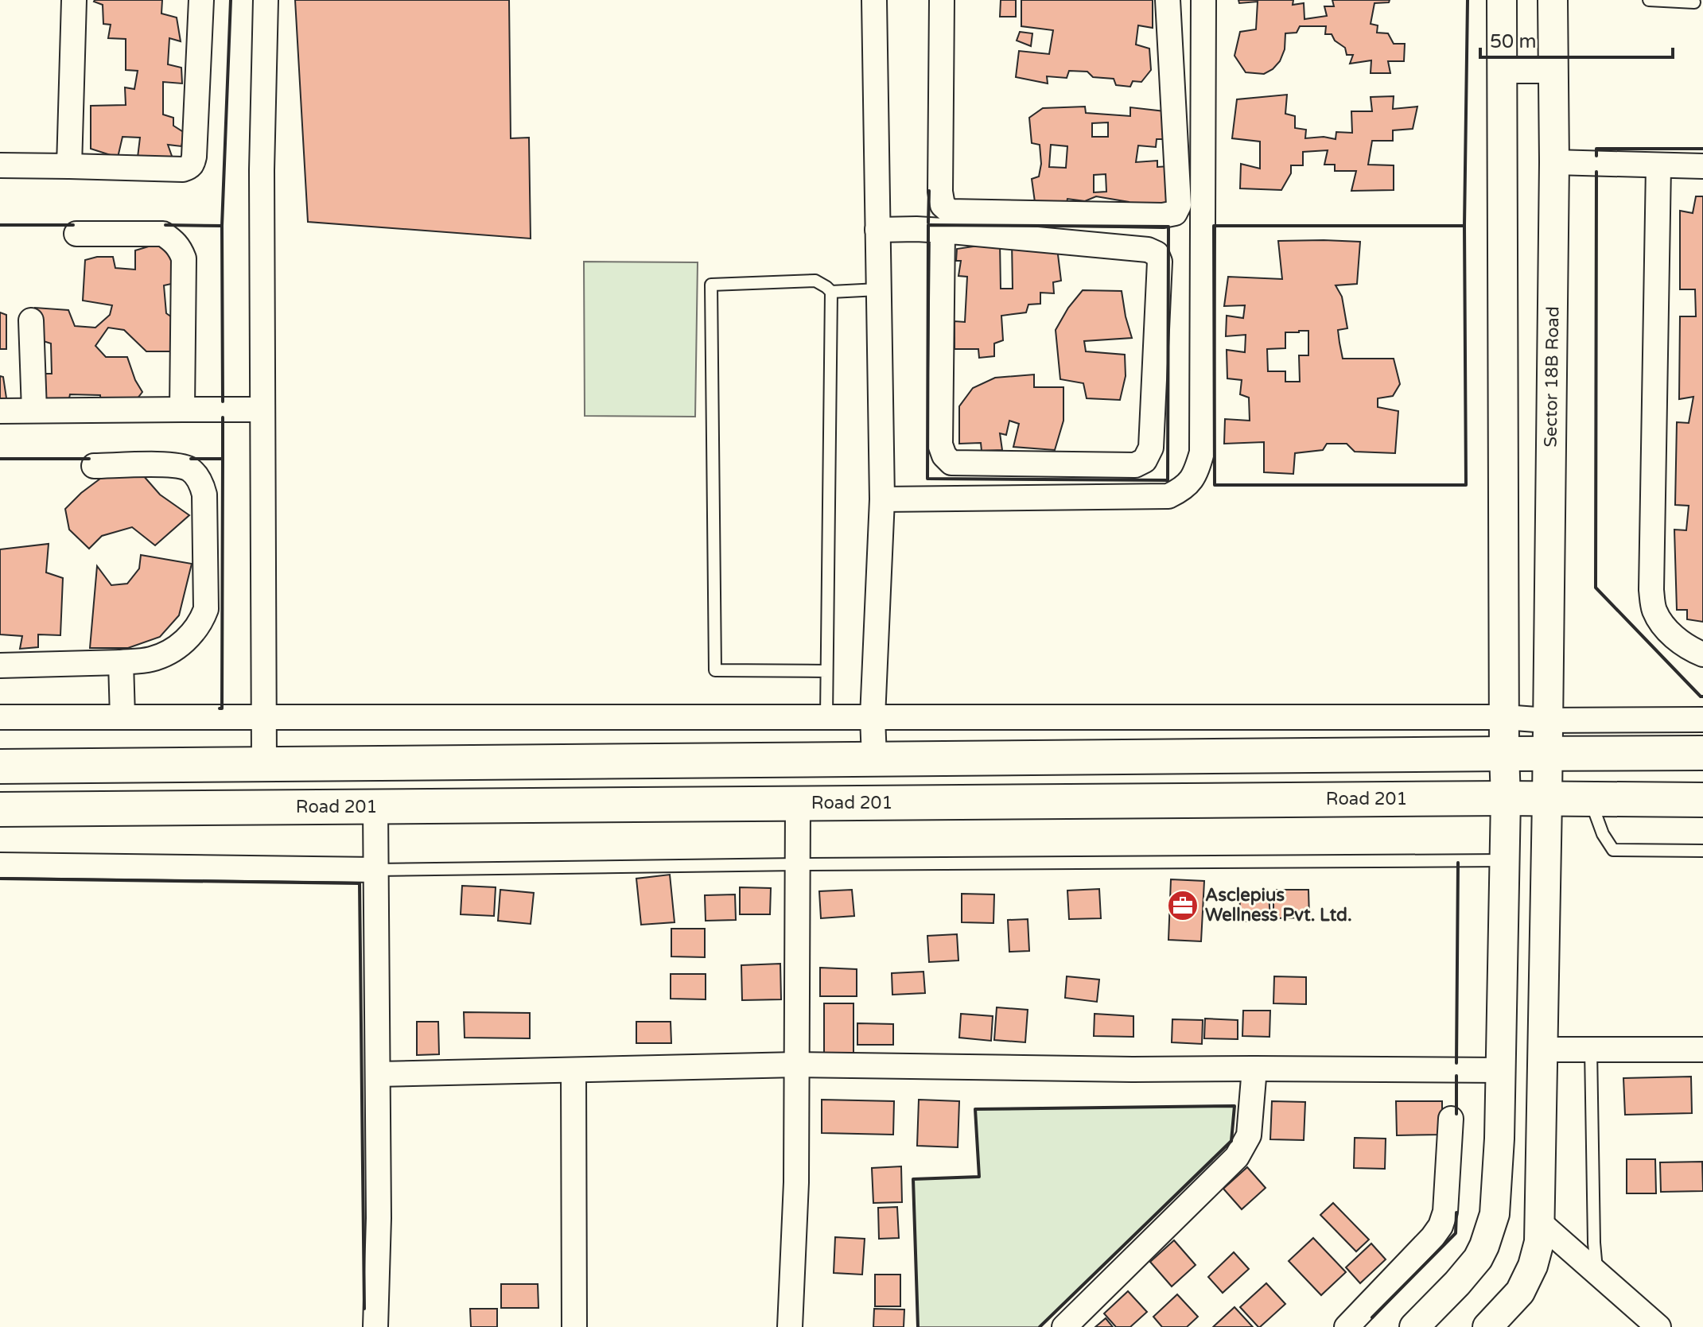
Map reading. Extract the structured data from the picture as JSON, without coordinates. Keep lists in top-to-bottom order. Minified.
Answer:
{"streets":{"main road":["Road 201"],"street":["Sector 18B Road"]},"crossings":[["Sector 18B Road","Road 201"]],"places":{"office":["Asclepius Wellness Pvt. Ltd."]},"scale_bar":"50 m"}
